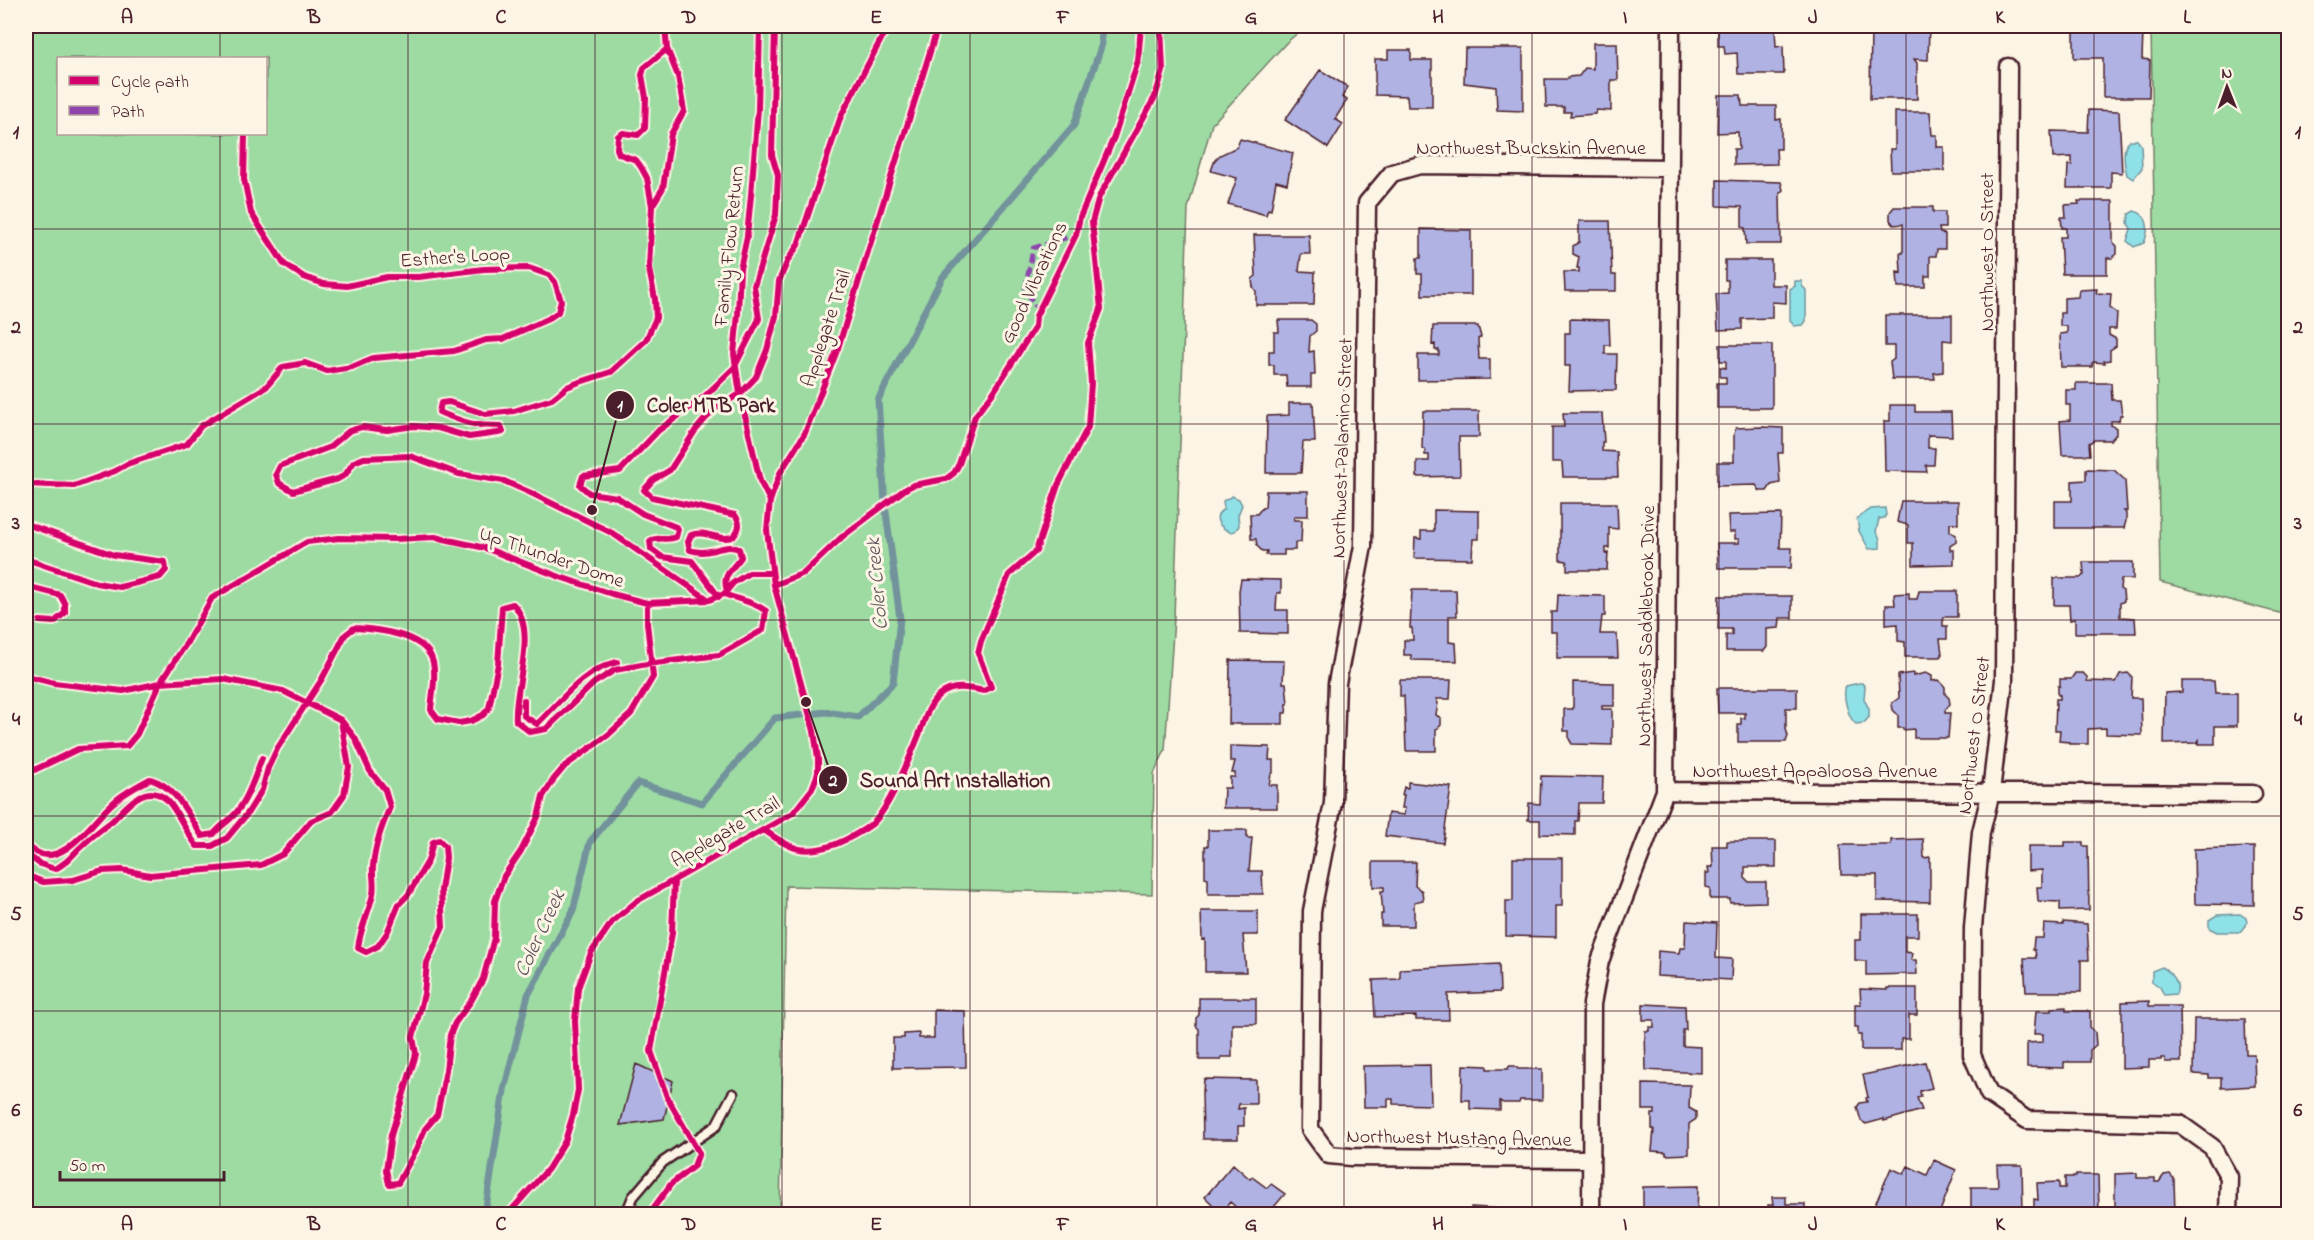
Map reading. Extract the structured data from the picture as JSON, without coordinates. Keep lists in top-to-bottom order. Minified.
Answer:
{"streets":{"street":["Northwest Buckskin Avenue","Northwest O Street","Northwest Palamino Street","Northwest Saddlebrook Drive","Northwest Appaloosa Avenue","Northwest Mustang Avenue"],"cycle path":["Family Flow Return","Esther's Loop","Good Vibrations","Applegate Trail","Up Thunder Dome"]},"crossings":[["Northwest Buckskin Avenue","Northwest Palamino Street"],["Northwest Buckskin Avenue","Northwest Saddlebrook Drive"],["Northwest O Street","Northwest Appaloosa Avenue"],["Northwest Palamino Street","Northwest Mustang Avenue"],["Northwest Saddlebrook Drive","Northwest Appaloosa Avenue"],["Northwest Saddlebrook Drive","Northwest Mustang Avenue"]],"water":["Coler Creek"],"places":["Coler MTB Park","Sound Art Installation"],"legend":["Cycle path","Path"],"scale_bar":"50 m","north":"top","grid":{"columns":["A","B","C","D","E","F","G","H","I","J","K","L"],"rows":["1","2","3","4","5","6"]}}
